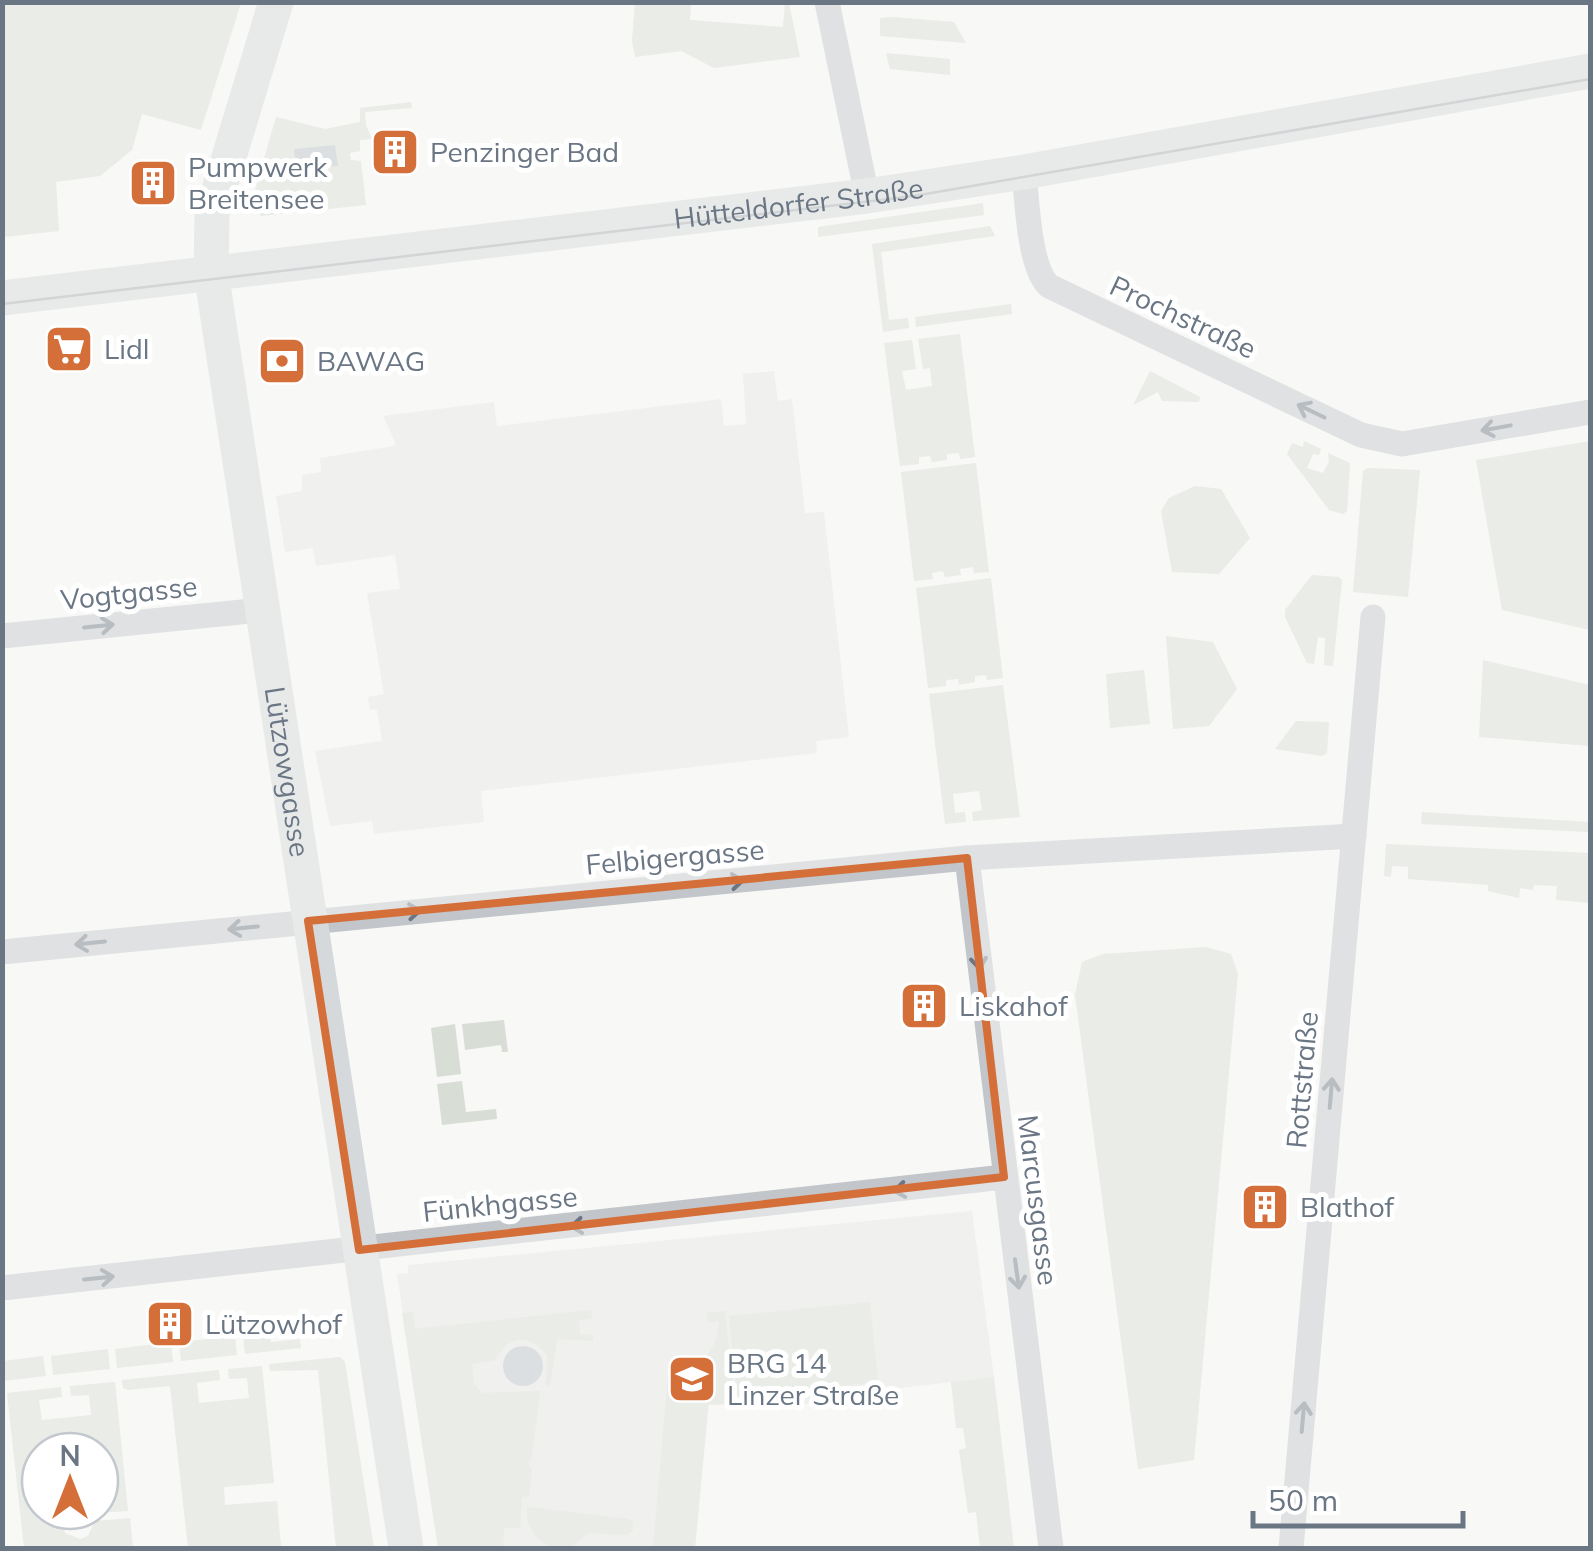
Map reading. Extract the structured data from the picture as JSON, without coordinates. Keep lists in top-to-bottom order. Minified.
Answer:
{"streets":{"main road":["Hütteldorfer Straße","Lützowgasse"],"street":["Prochstraße","Vogtgasse","Felbigergasse","Rottstraße","Marcusgasse","Fünkhgasse"]},"crossings":[["Hütteldorfer Straße","Prochstraße"],["Hütteldorfer Straße","Lützowgasse"],["Vogtgasse","Lützowgasse"],["Lützowgasse","Felbigergasse"],["Lützowgasse","Fünkhgasse"],["Felbigergasse","Rottstraße"],["Felbigergasse","Marcusgasse"],["Marcusgasse","Fünkhgasse"]],"one_way":["Prochstraße","Vogtgasse","Rottstraße","Marcusgasse"],"places":{"building":["Penzinger Bad","Pumpwerk Breitensee","Liskahof","Blathof","Lützowhof"],"supermarket":["Lidl"],"bank":["BAWAG"],"school or university":["BRG 14 Linzer Straße"]},"scale_bar":"50 m","north":"top"}
